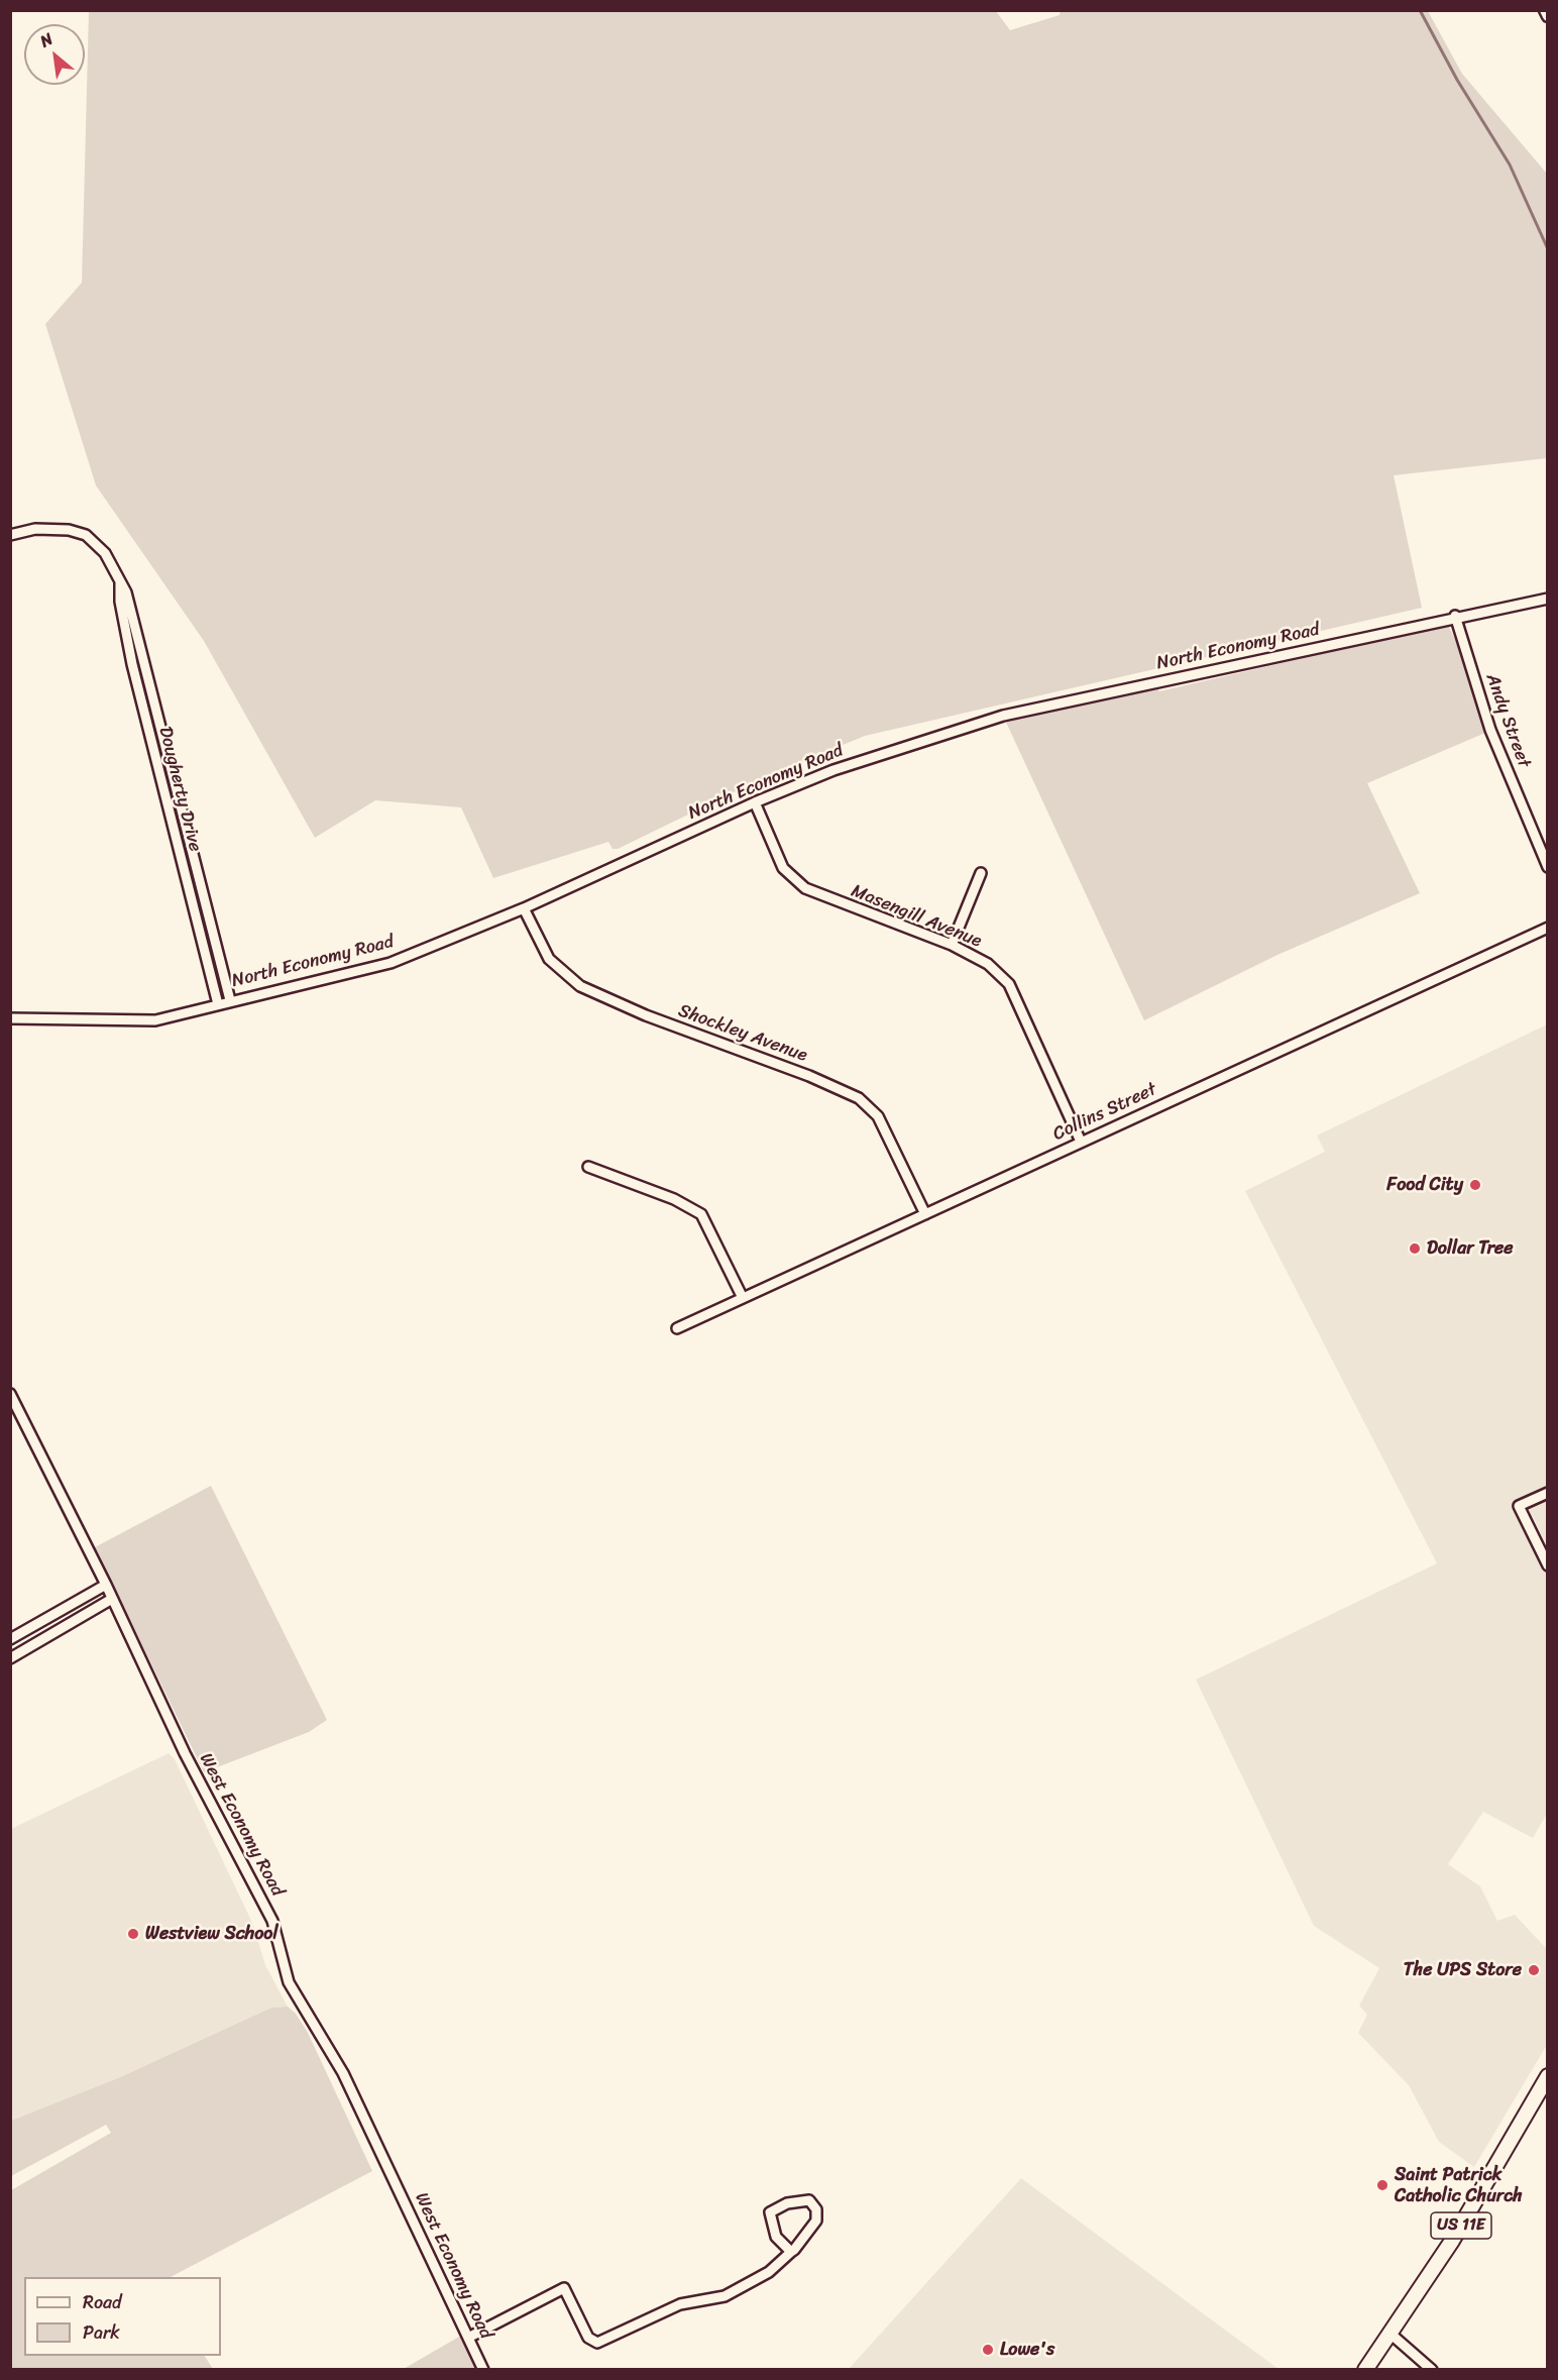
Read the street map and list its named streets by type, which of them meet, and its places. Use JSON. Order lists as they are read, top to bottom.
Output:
{
  "streets": {
    "main road": ["US 11E"],
    "street": [
      "North Economy Road",
      "Andy Street",
      "Dougherty Drive",
      "Masengill Avenue",
      "Shockley Avenue",
      "Collins Street",
      "West Economy Road"
    ]
  },
  "crossings": [
    ["North Economy Road", "Andy Street"],
    ["North Economy Road", "Dougherty Drive"],
    ["North Economy Road", "Masengill Avenue"],
    ["North Economy Road", "Shockley Avenue"],
    ["Masengill Avenue", "Collins Street"],
    ["Shockley Avenue", "Collins Street"]
  ],
  "places": [
    "Food City",
    "Dollar Tree",
    "Westview School",
    "The UPS Store",
    "Saint Patrick Catholic Church",
    "Lowe's"
  ],
  "legend": ["Road", "Park"],
  "north": "top left"
}
